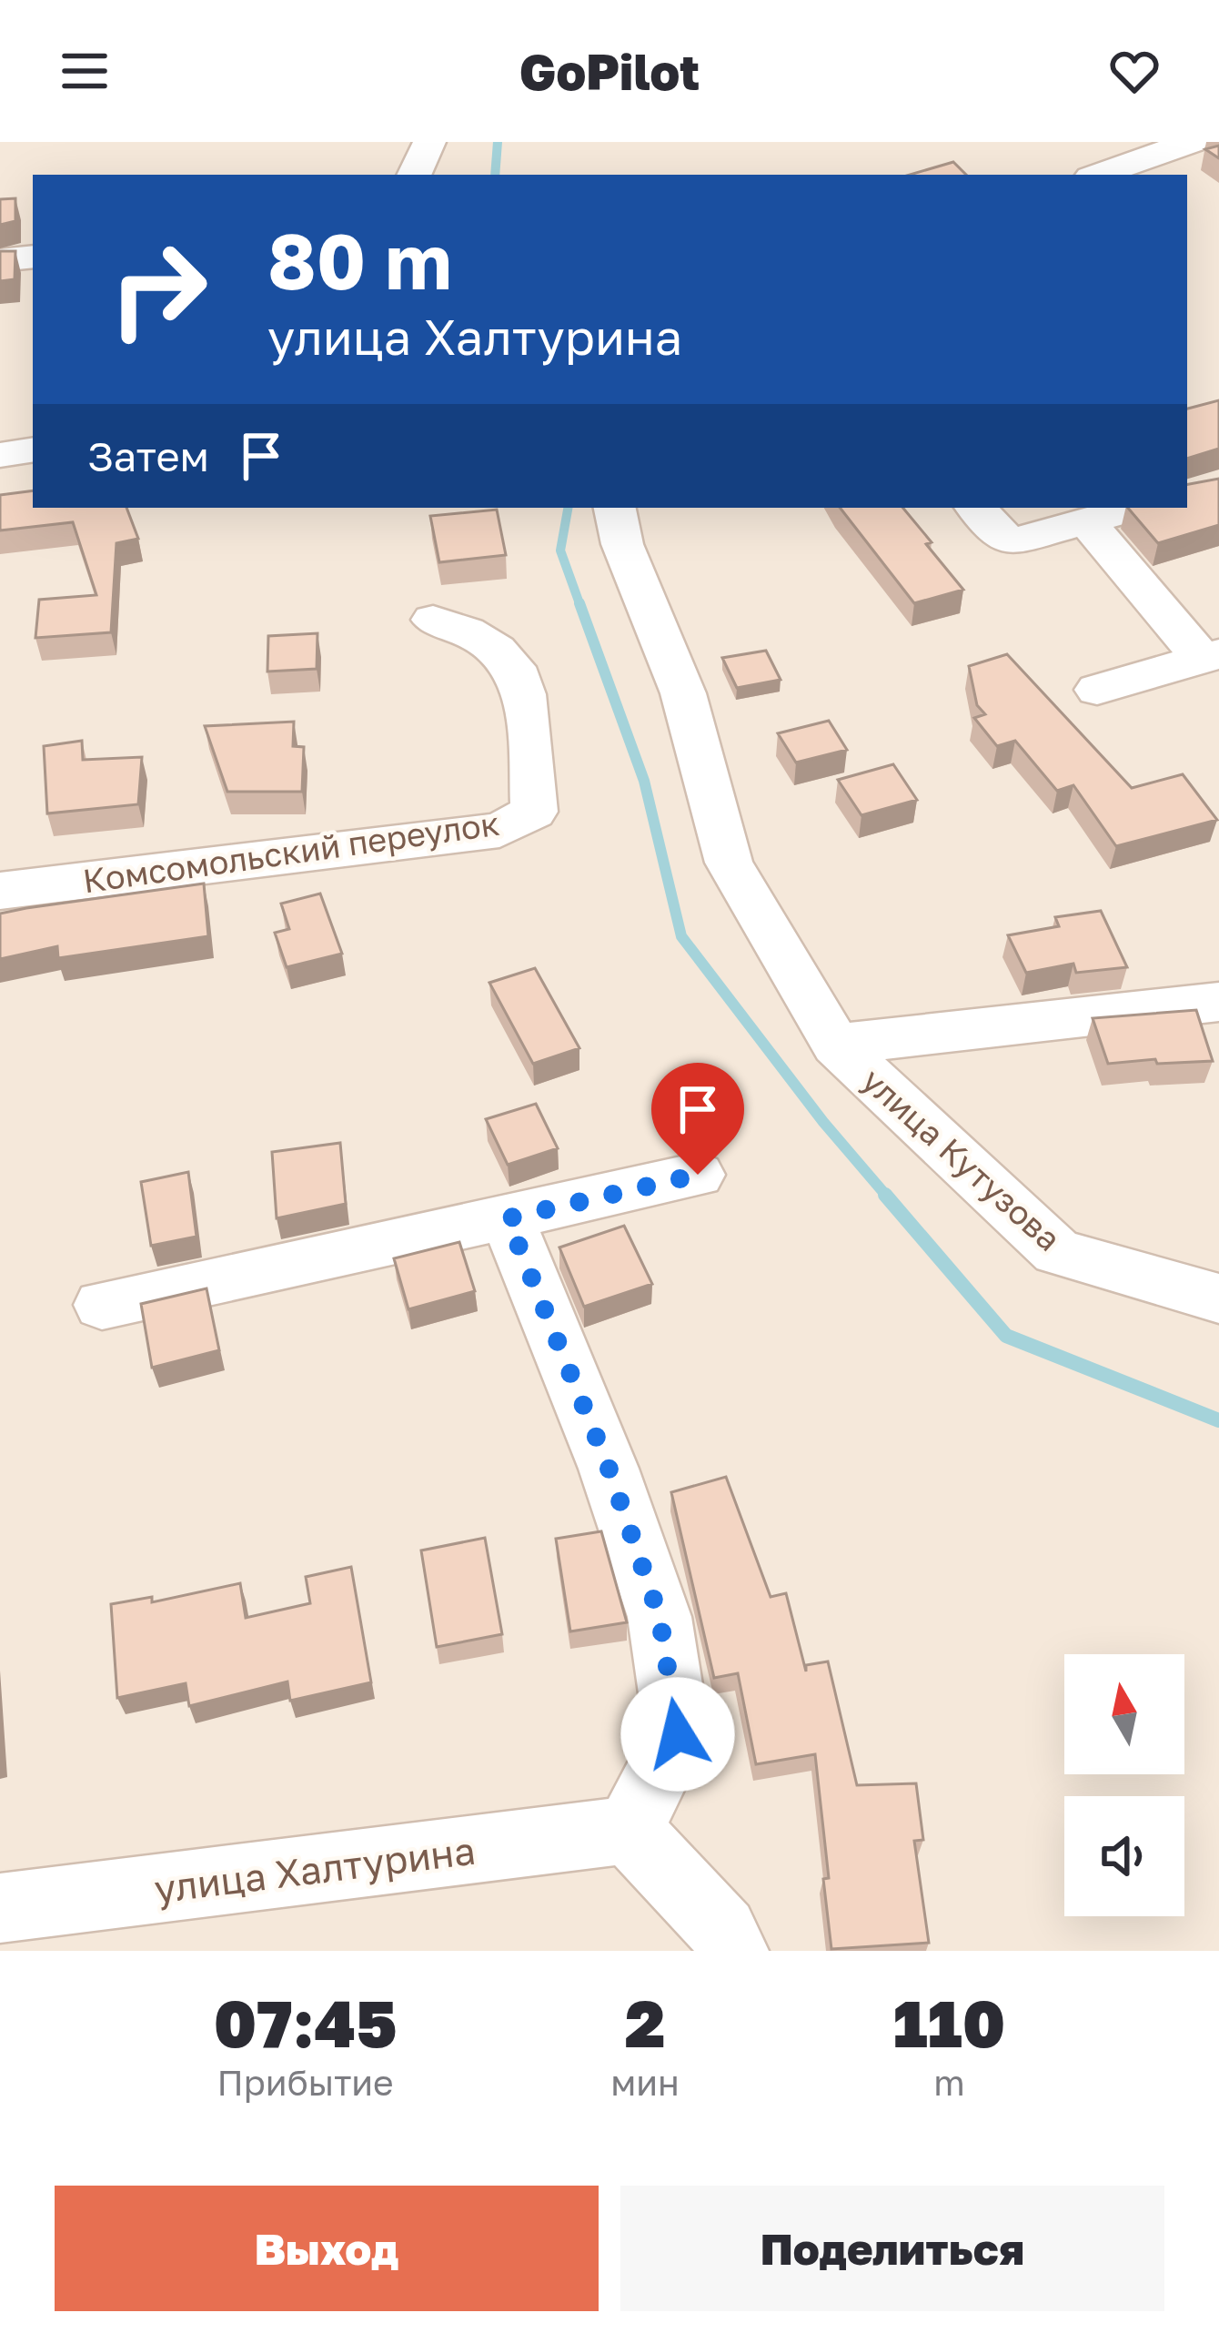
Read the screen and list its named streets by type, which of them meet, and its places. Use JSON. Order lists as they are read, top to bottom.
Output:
{
  "streets": {
    "street": ["Комсомольский переулок", "улица Кутузова", "улица Халтурина"]
  },
  "north": "top",
  "page": {
    "header": "GoPilot",
    "turn": ["80 m", "улица Халтурина"],
    "then": "Затем",
    "eta": [
      "07:45",
      "Прибытие",
      "2",
      "мин",
      "110",
      "m"
    ],
    "buttons": ["Выход", "Поделиться"]
  }
}
